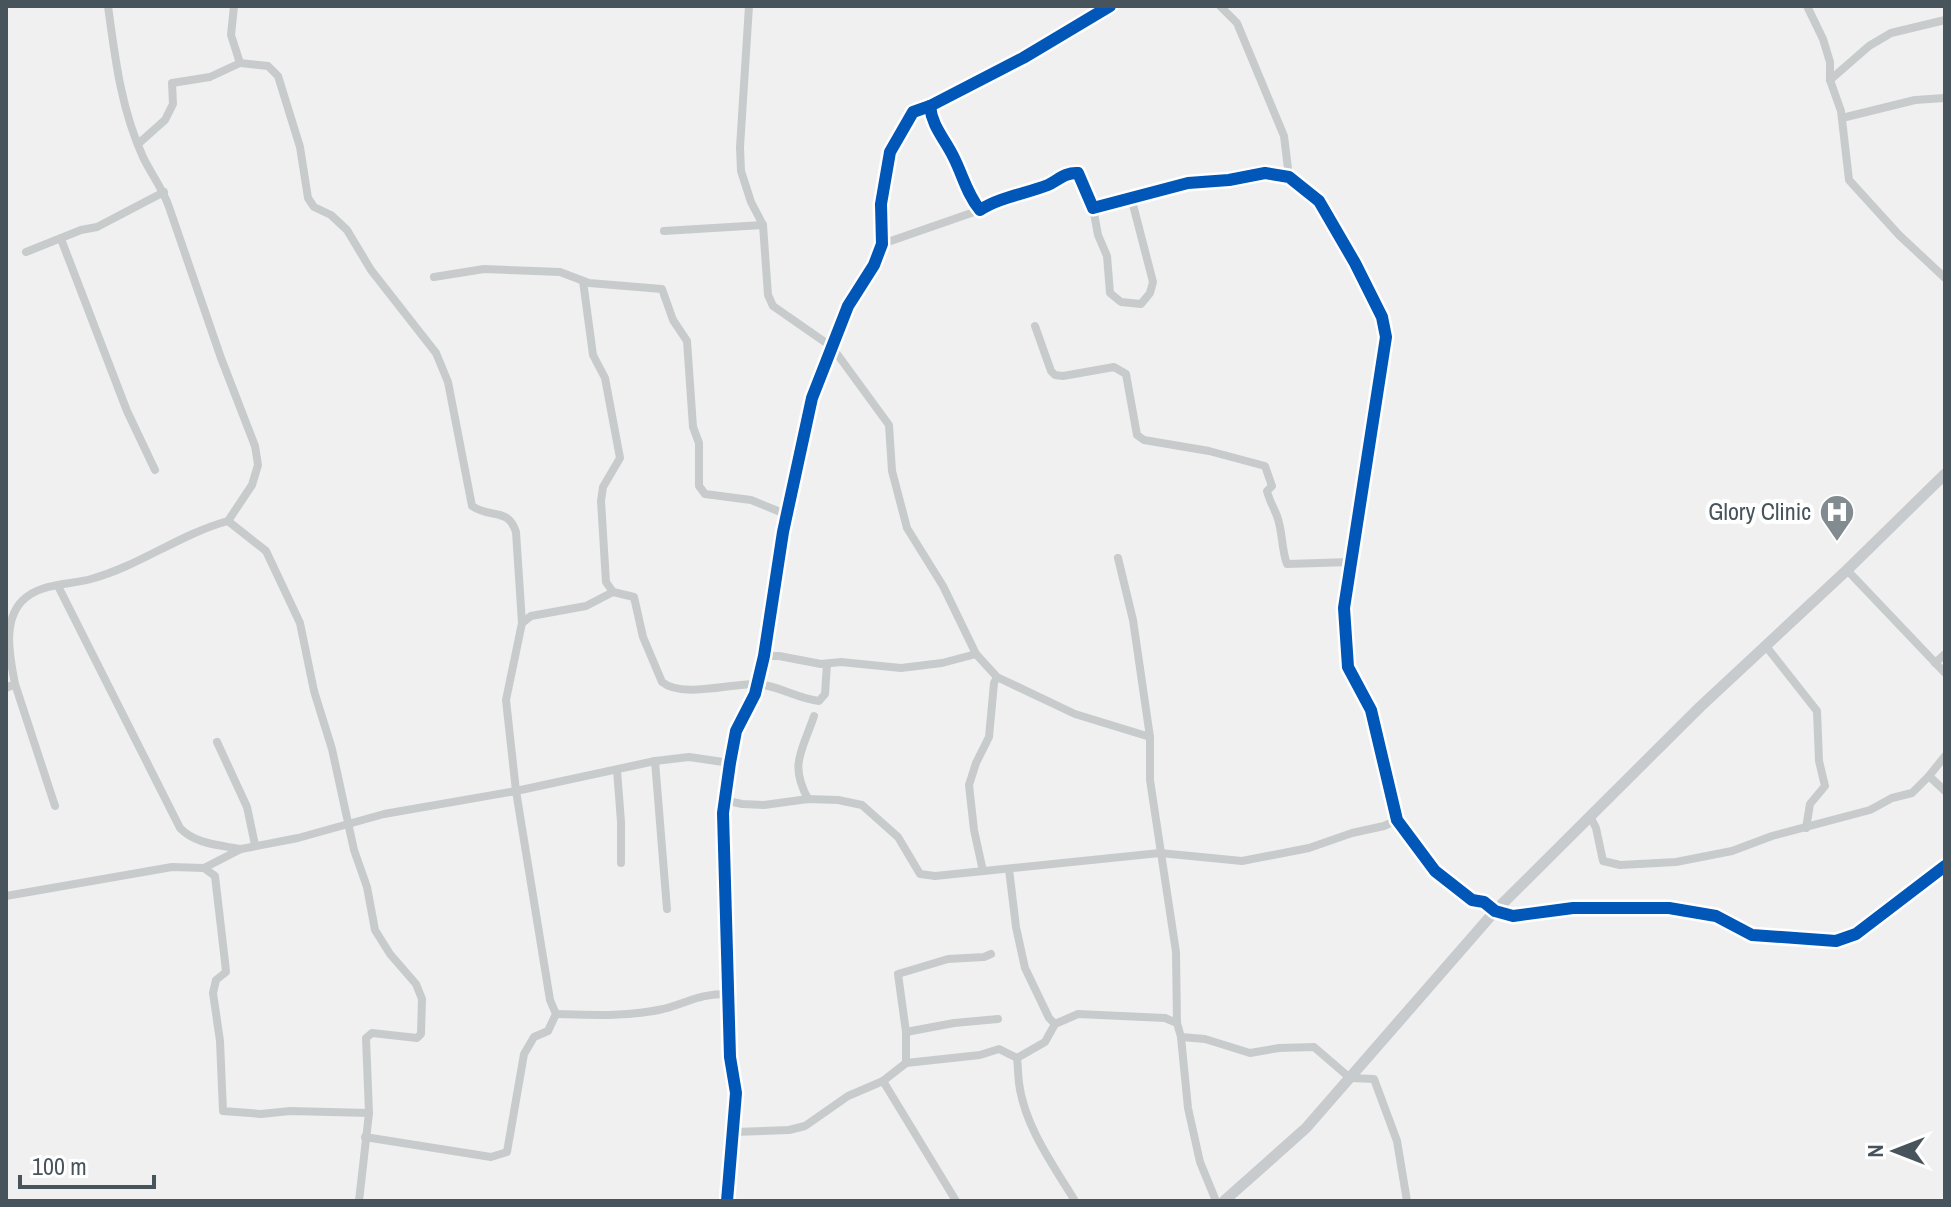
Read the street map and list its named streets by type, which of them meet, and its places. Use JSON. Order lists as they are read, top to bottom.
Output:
{
  "places": {
    "hospital": ["Glory Clinic"]
  },
  "scale_bar": "100 m",
  "north": "left"
}
